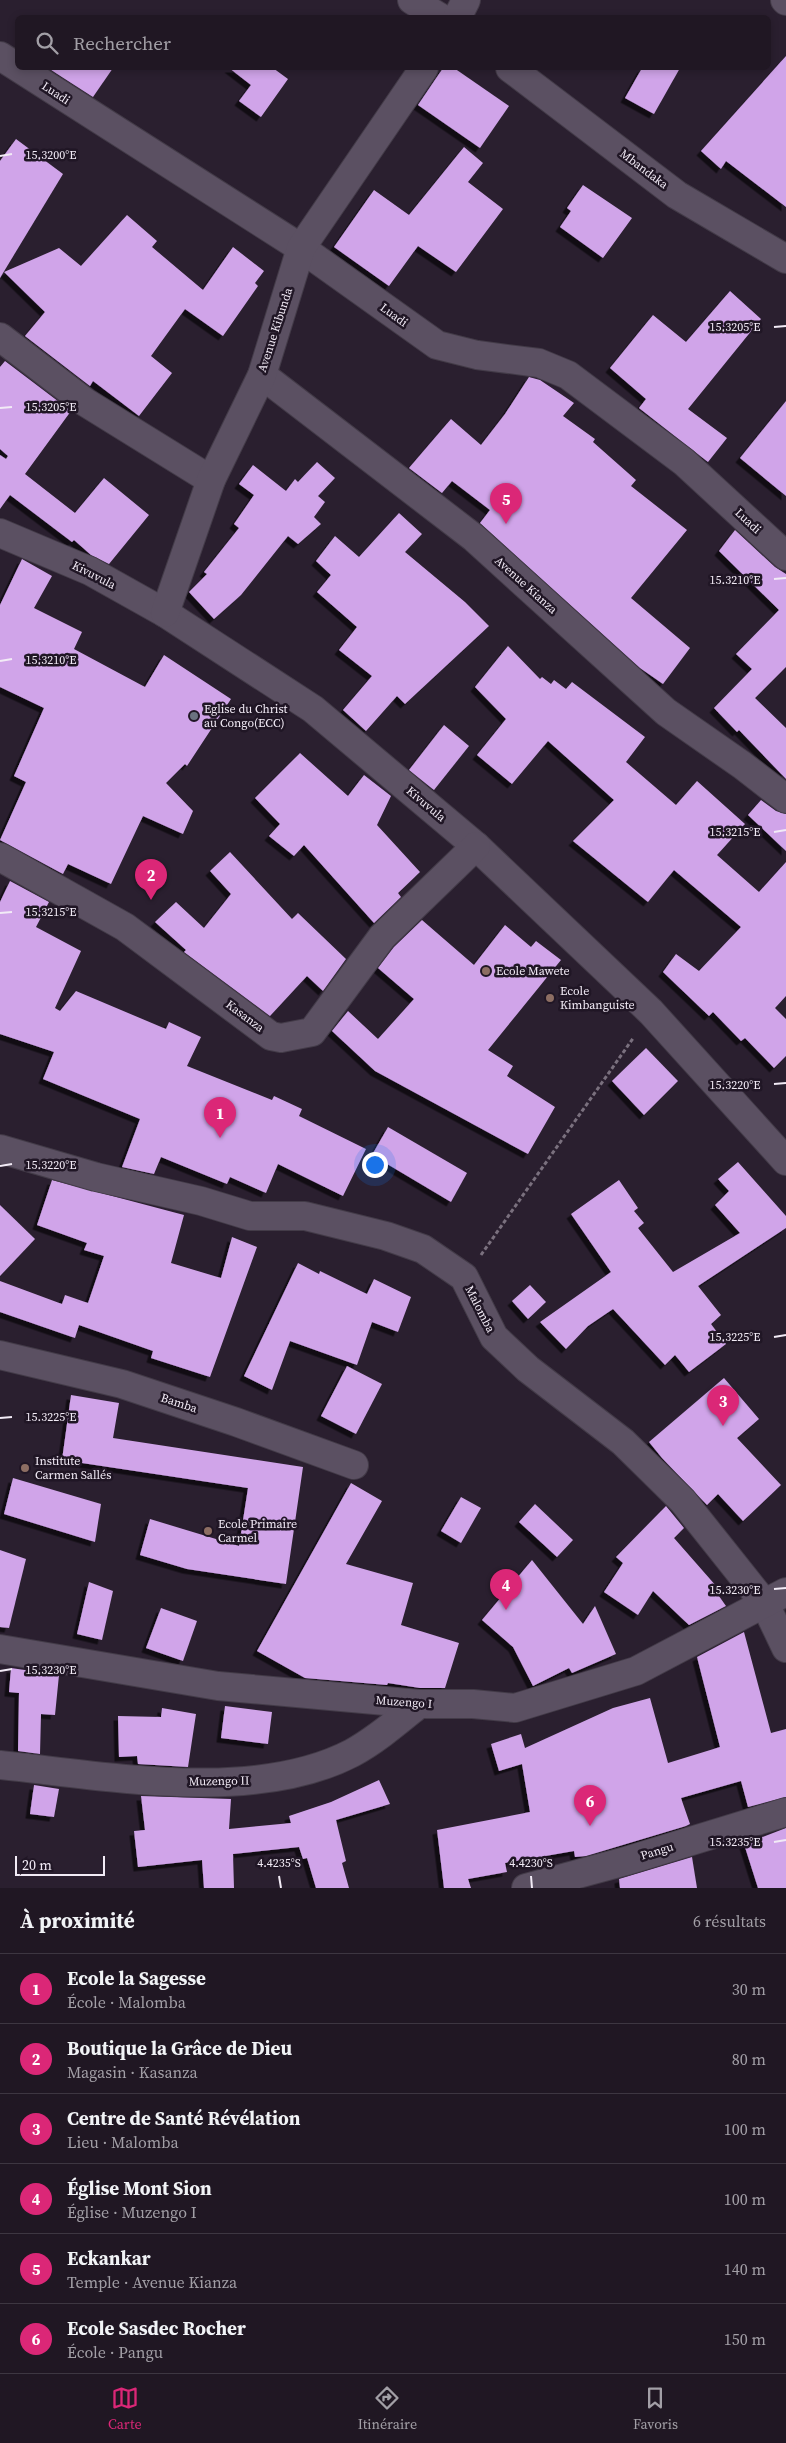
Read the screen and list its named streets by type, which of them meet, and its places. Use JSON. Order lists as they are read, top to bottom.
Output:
{
  "streets": {
    "street": [
      "Luadi",
      "Mbandaka",
      "Avenue Kibunda",
      "Kivuvula",
      "Avenue Kianza",
      "Kasanza",
      "Malomba",
      "Bamba",
      "Muzengo I",
      "Muzengo II",
      "Pangu"
    ]
  },
  "crossings": [
    ["Luadi", "Avenue Kibunda"],
    ["Avenue Kibunda", "Kivuvula"],
    ["Avenue Kibunda", "Avenue Kianza"],
    ["Kivuvula", "Kasanza"],
    ["Malomba", "Muzengo I"],
    ["Muzengo I", "Muzengo II"]
  ],
  "places": [
    "Eglise du Christ au Congo(ECC)",
    "Ecole Mawete",
    "Ecole Kimbanguiste",
    "Institute Carmen Sallés",
    "Ecole Primaire Carmel"
  ],
  "scale_bar": "20 m",
  "page": {
    "search": "Rechercher",
    "pins": [
      "5",
      "2",
      "1",
      "3",
      "4",
      "6"
    ],
    "scale": "20 m",
    "heading": ["À proximité", "6 résultats"],
    "list": [
      {
        "mark": "1",
        "name": "Ecole la Sagesse",
        "note": "École · Malomba",
        "value": "30 m"
      },
      {
        "mark": "2",
        "name": "Boutique la Grâce de Dieu",
        "note": "Magasin · Kasanza",
        "value": "80 m"
      },
      {
        "mark": "3",
        "name": "Centre de Santé Révélation",
        "note": "Lieu · Malomba",
        "value": "100 m"
      },
      {
        "mark": "4",
        "name": "Église Mont Sion",
        "note": "Église · Muzengo I",
        "value": "100 m"
      },
      {
        "mark": "5",
        "name": "Eckankar",
        "note": "Temple · Avenue Kianza",
        "value": "140 m"
      },
      {
        "mark": "6",
        "name": "Ecole Sasdec Rocher",
        "note": "École · Pangu",
        "value": "150 m"
      }
    ],
    "nav": ["Carte", "Itinéraire", "Favoris"]
  },
  "coordinates": [
    "15.3200°E",
    "15.3205°E",
    "15.3210°E",
    "15.3215°E",
    "15.3220°E",
    "15.3225°E",
    "15.3230°E",
    "15.3235°E",
    "4.4235°S",
    "4.4230°S"
  ]
}
